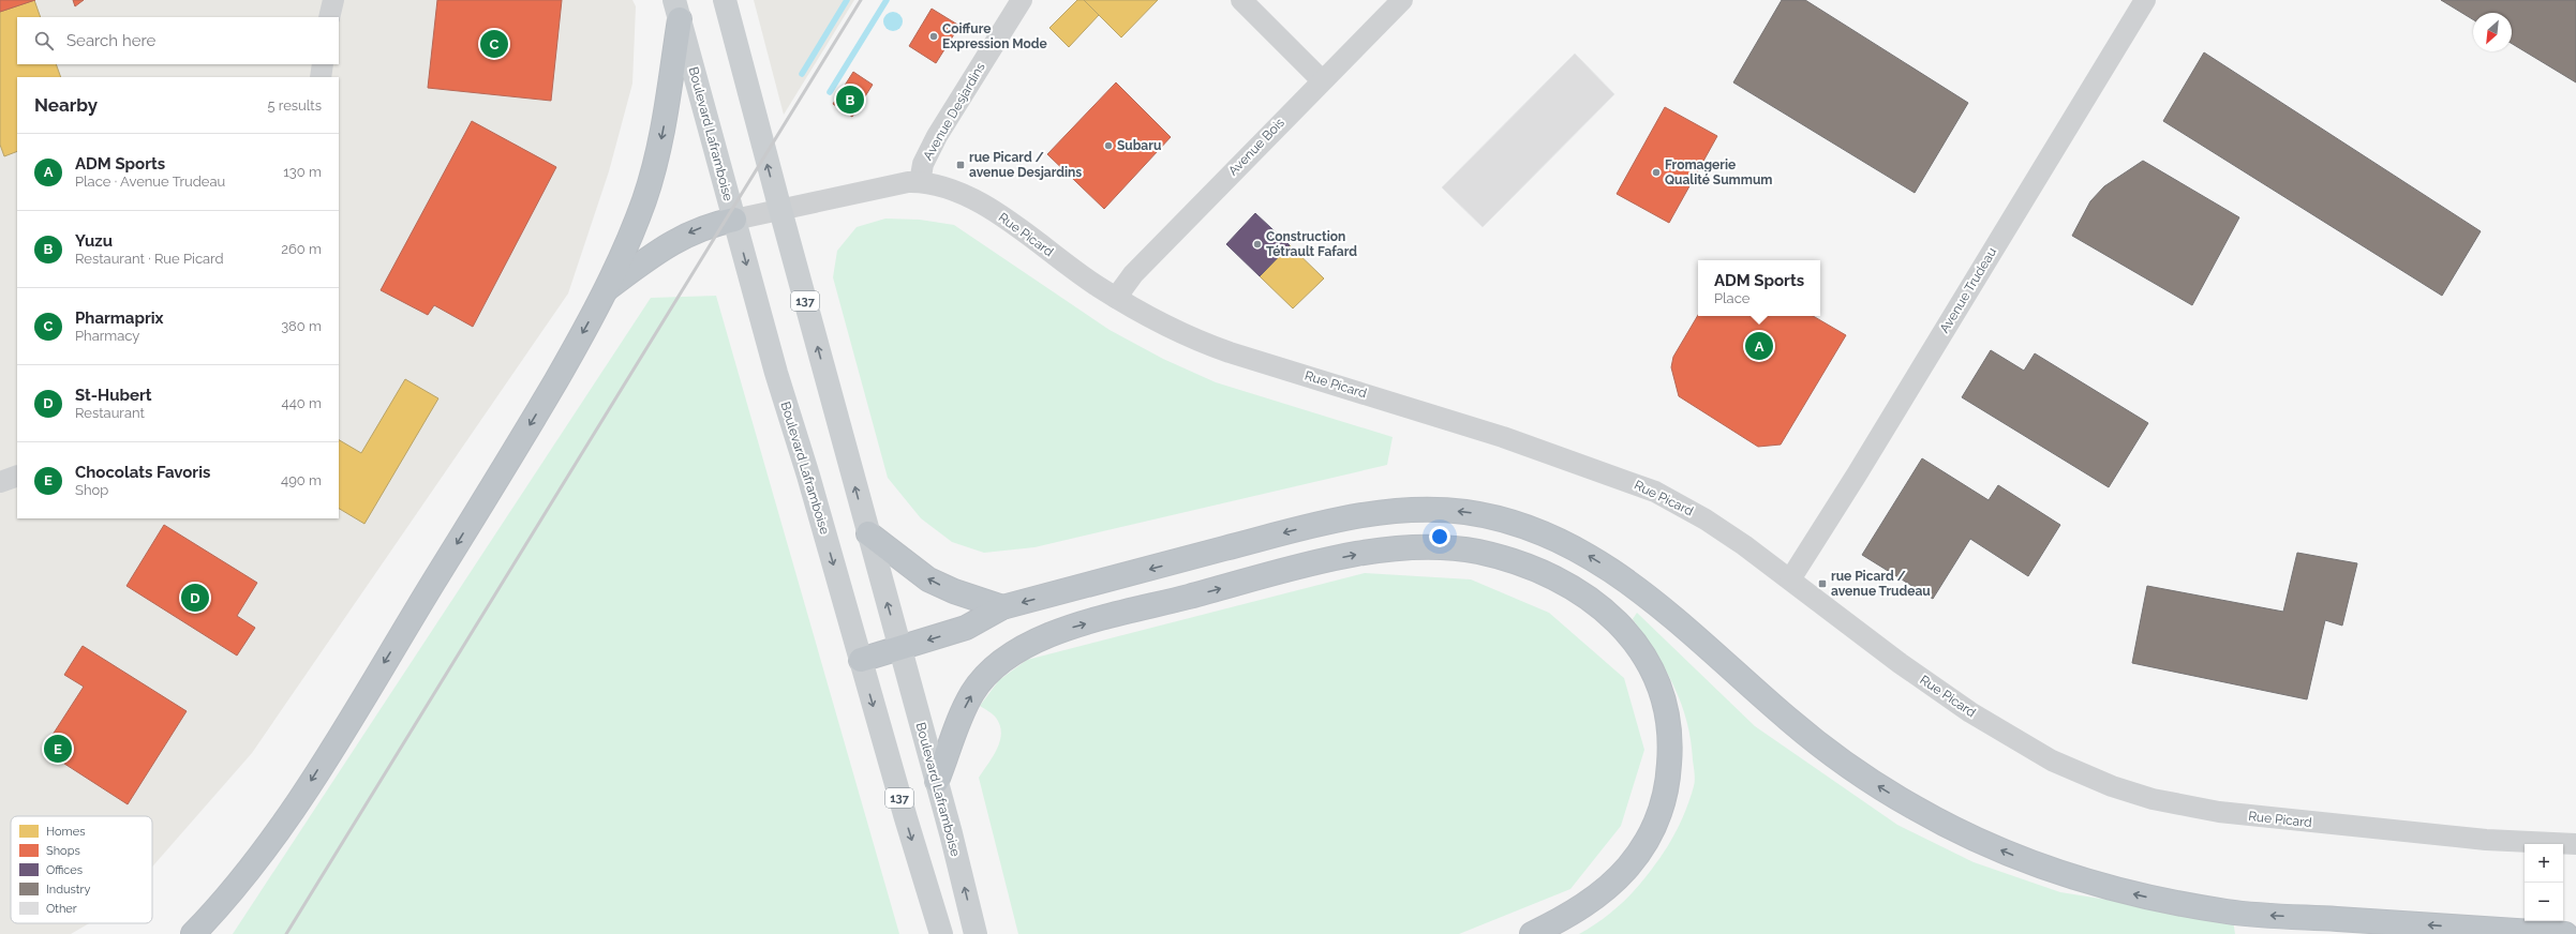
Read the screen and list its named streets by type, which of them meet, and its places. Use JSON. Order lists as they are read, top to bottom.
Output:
{
  "streets": {
    "main road": ["Boulevard Laframboise", "137"],
    "street": [
      "Avenue Desjardins",
      "Avenue Bois",
      "Rue Picard",
      "Avenue Trudeau"
    ]
  },
  "crossings": [
    ["Avenue Desjardins", "Rue Picard"],
    ["Boulevard Laframboise", "Rue Picard"],
    ["Avenue Bois", "Rue Picard"],
    ["Rue Picard", "Avenue Trudeau"]
  ],
  "places": {
    "other": [
      "Coiffure Expression Mode",
      "Subaru",
      "Fromagerie Qualité Summum",
      "Construction Tétrault Fafard"
    ],
    "transit": ["rue Picard / avenue Desjardins", "rue Picard / avenue Trudeau"]
  },
  "legend": [
    "Homes",
    "Shops",
    "Offices",
    "Industry",
    "Other"
  ],
  "north": "bottom left",
  "page": {
    "search": "Search here",
    "pins": [
      "C",
      "B",
      "A",
      "D",
      "E"
    ],
    "heading": ["Nearby", "5 results"],
    "list": [
      {
        "mark": "A",
        "name": "ADM Sports",
        "note": "Place · Avenue Trudeau",
        "value": "130 m"
      },
      {
        "mark": "B",
        "name": "Yuzu",
        "note": "Restaurant · Rue Picard",
        "value": "260 m"
      },
      {
        "mark": "C",
        "name": "Pharmaprix",
        "note": "Pharmacy",
        "value": "380 m"
      },
      {
        "mark": "D",
        "name": "St-Hubert",
        "note": "Restaurant",
        "value": "440 m"
      },
      {
        "mark": "E",
        "name": "Chocolats Favoris",
        "note": "Shop",
        "value": "490 m"
      }
    ],
    "popup": ["ADM Sports", "Place"],
    "map_buttons": ["+", "−"]
  }
}
